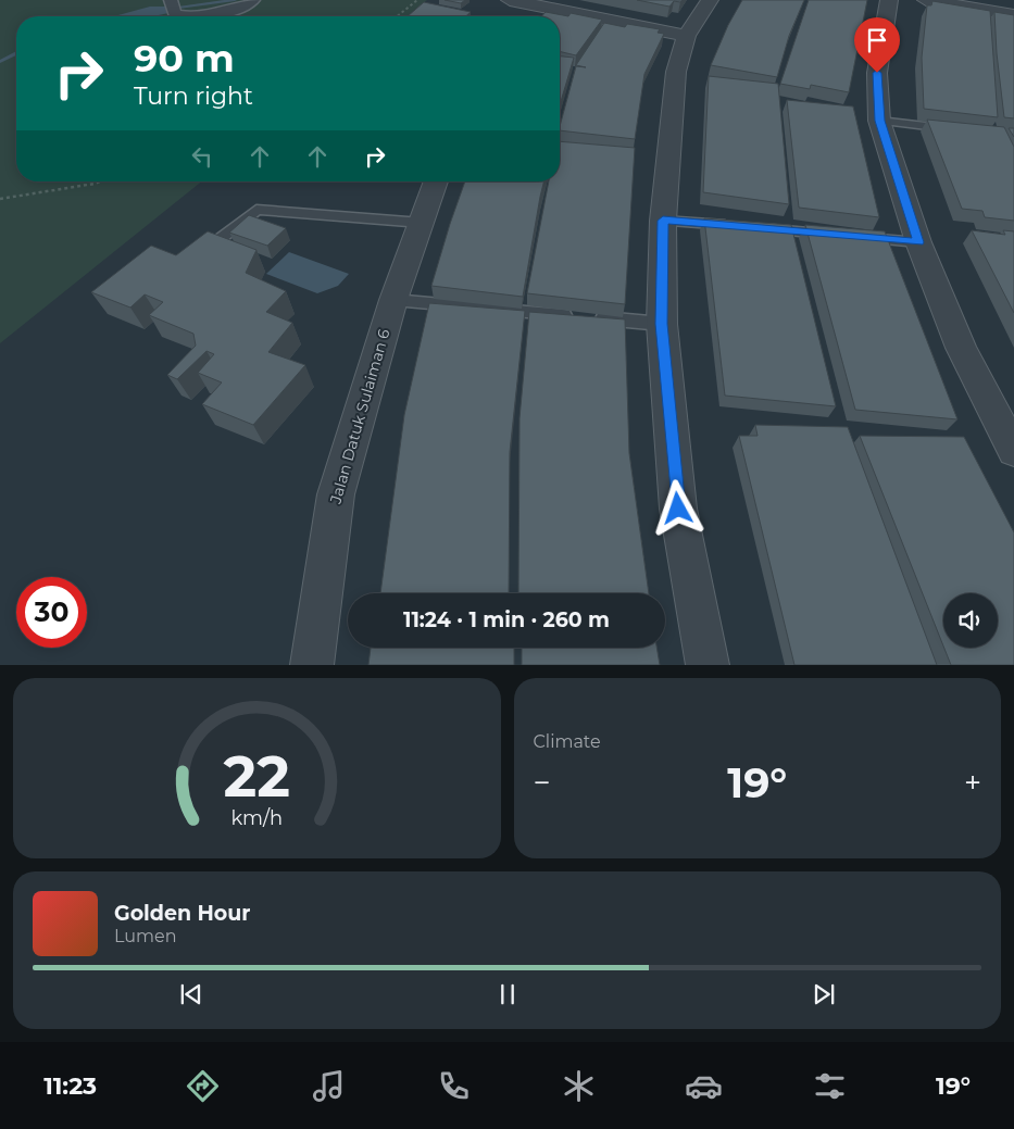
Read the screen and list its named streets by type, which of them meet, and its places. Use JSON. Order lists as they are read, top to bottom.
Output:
{
  "streets": {
    "street": ["Jalan Datuk Sulaiman 6"]
  },
  "page": {
    "turn": ["90 m", "Turn right"],
    "limit": "30",
    "trip": "11:24 · 1 min · 260 m",
    "tile": "Climate",
    "heat": ["−", "19°", "+"],
    "song": ["Golden Hour", "Lumen"],
    "tabs": ["11:23", "19°"],
    "gauge": ["22", "km/h"]
  }
}
